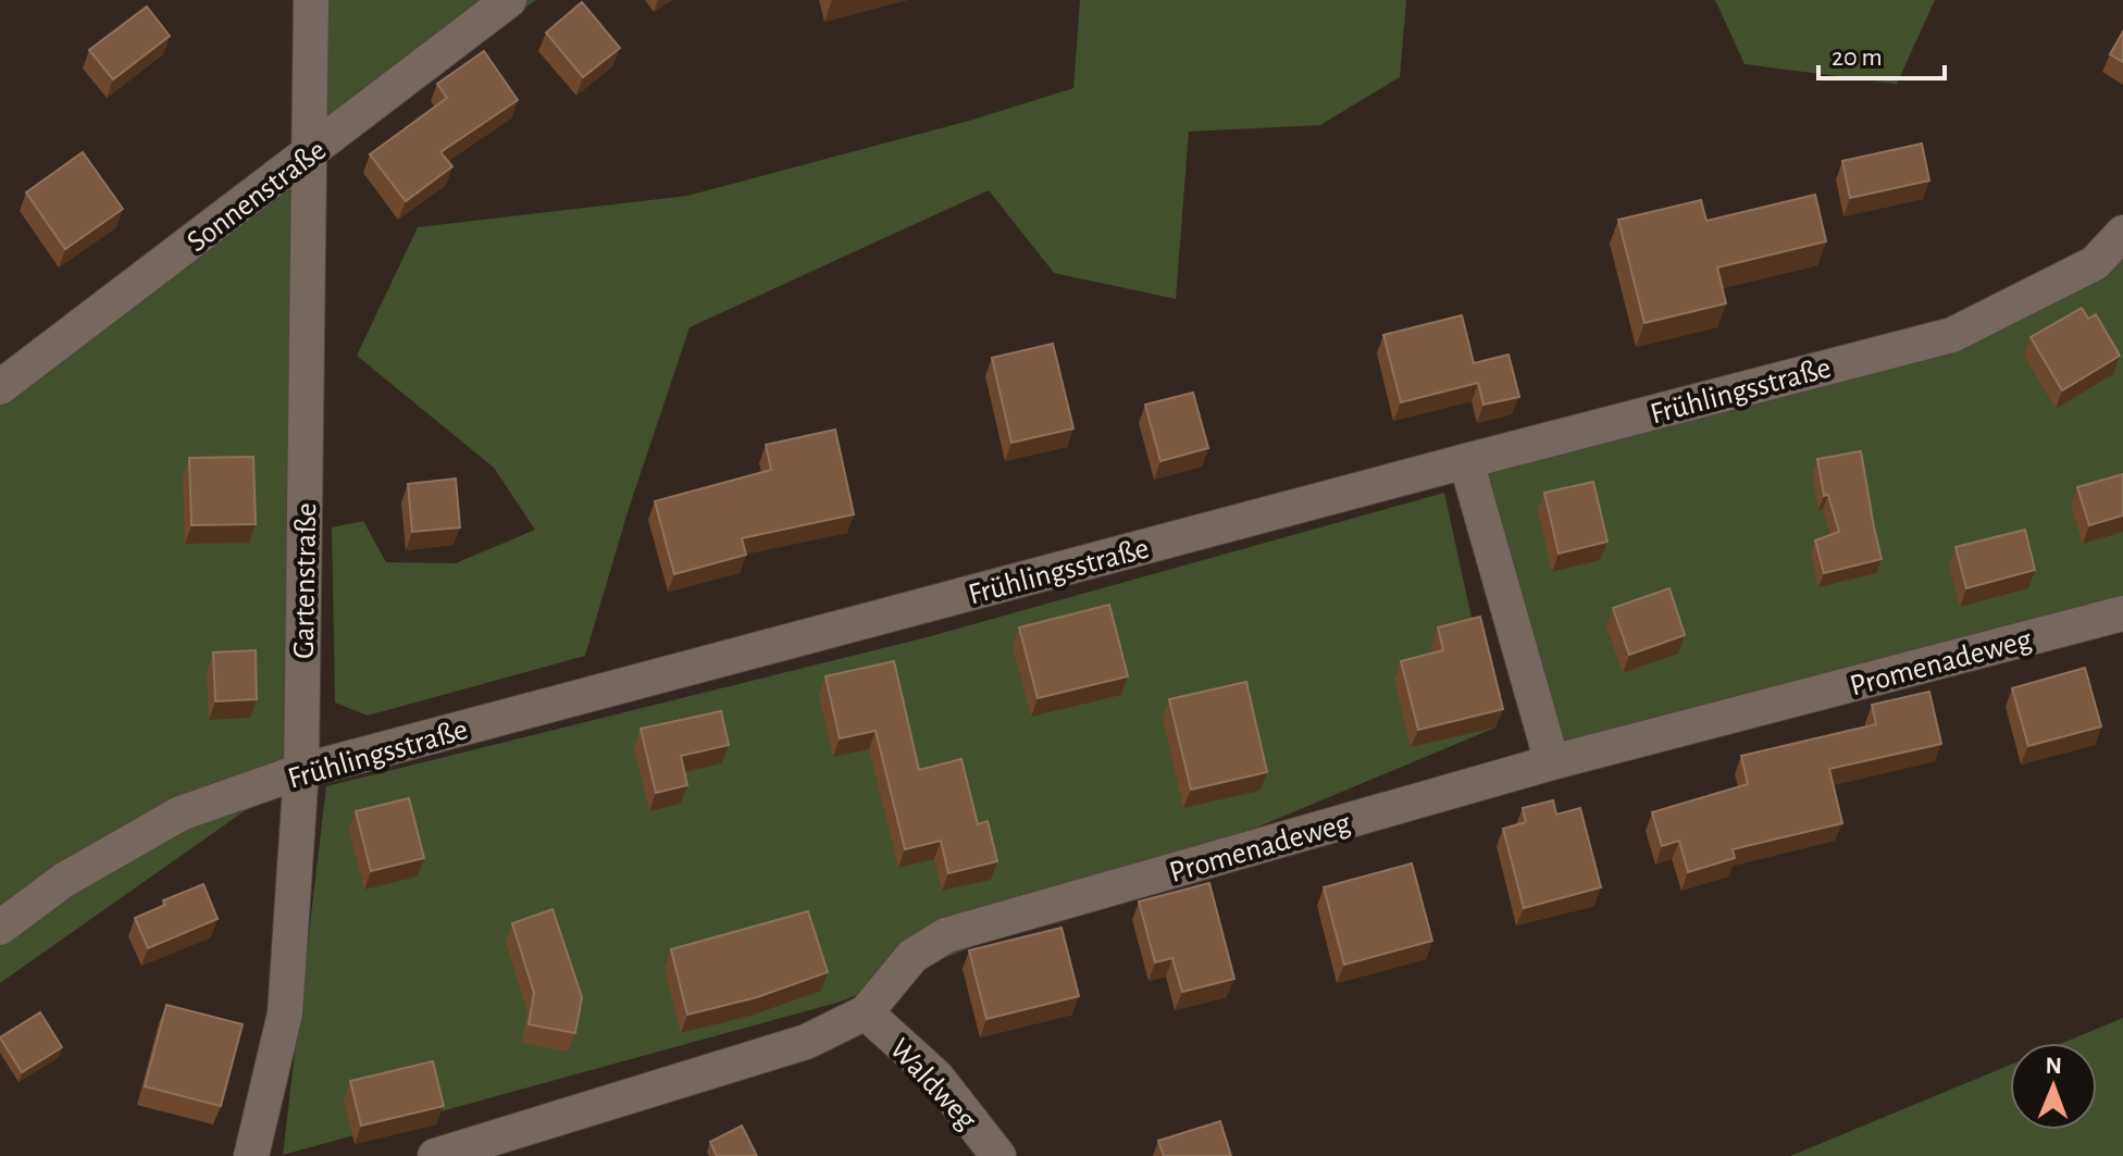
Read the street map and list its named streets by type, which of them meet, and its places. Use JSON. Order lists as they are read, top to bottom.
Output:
{
  "streets": {
    "street": [
      "Sonnenstraße",
      "Frühlingsstraße",
      "Gartenstraße",
      "Promenadeweg",
      "Waldweg"
    ]
  },
  "crossings": [
    ["Sonnenstraße", "Gartenstraße"],
    ["Frühlingsstraße", "Gartenstraße"],
    ["Promenadeweg", "Waldweg"]
  ],
  "scale_bar": "20 m",
  "north": "top"
}
